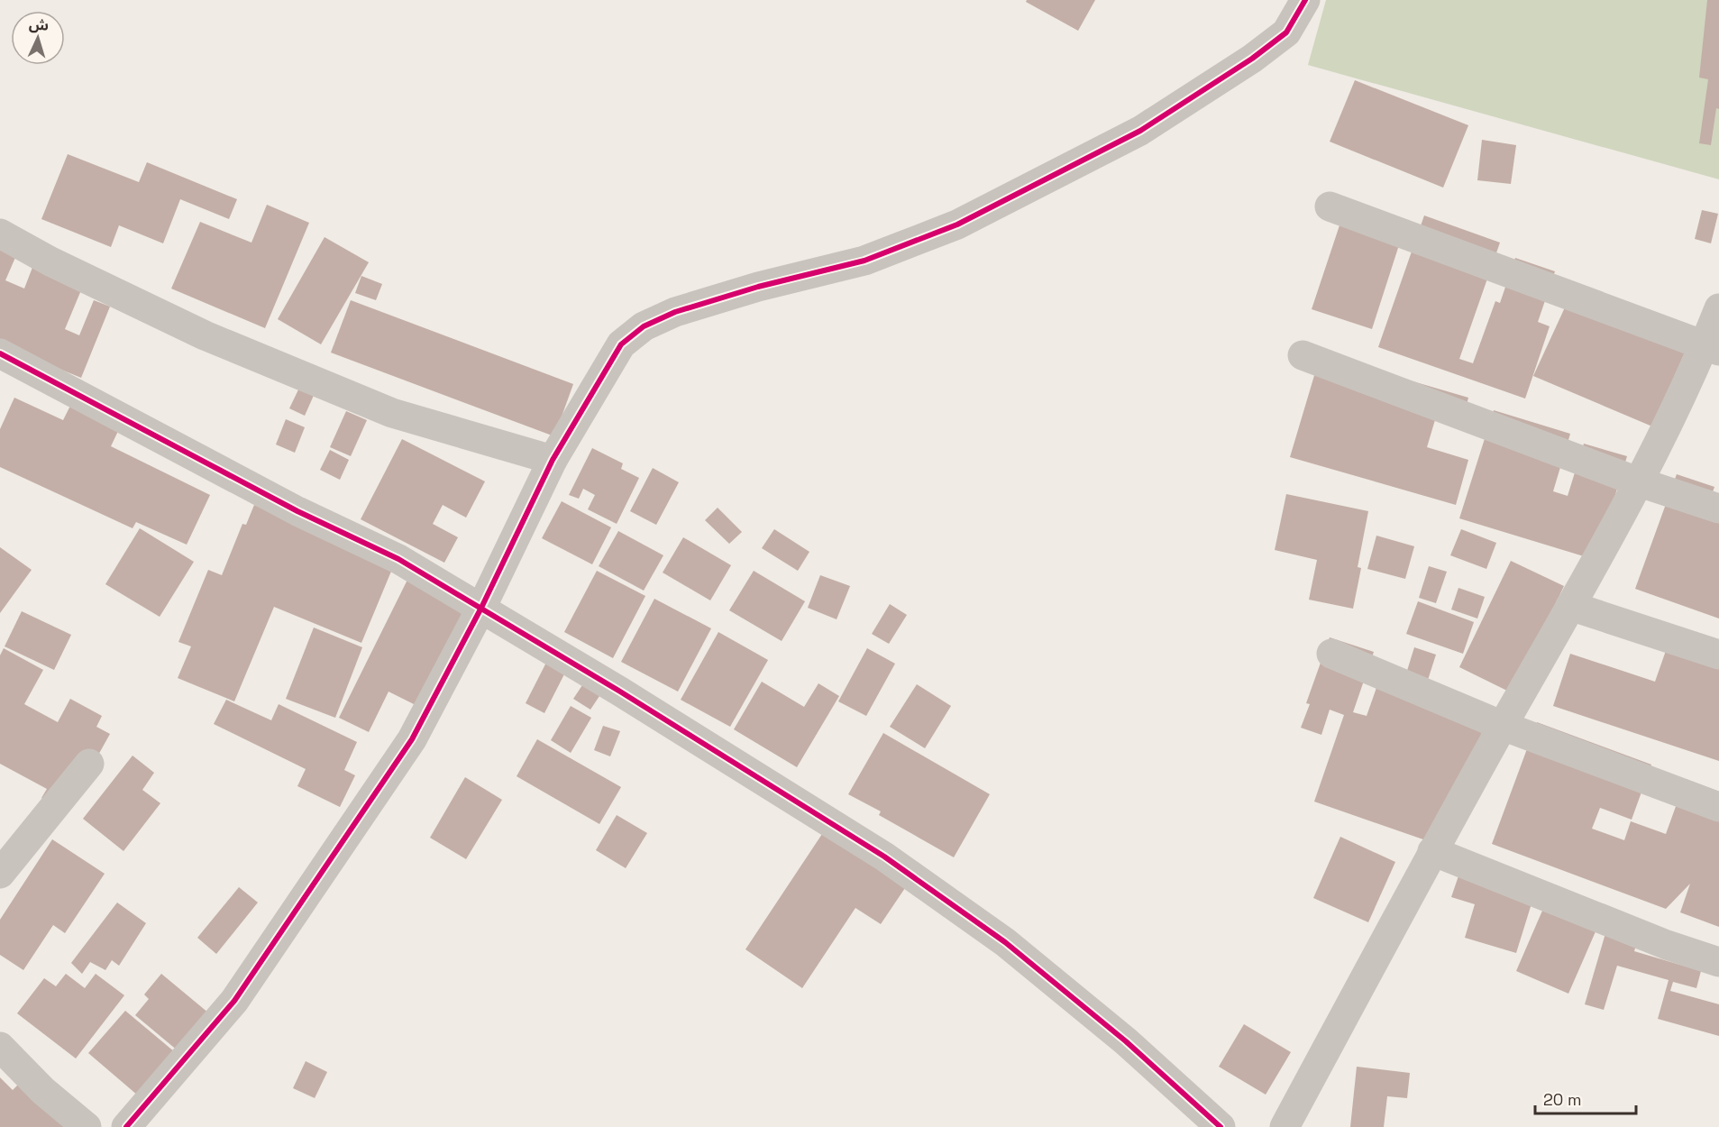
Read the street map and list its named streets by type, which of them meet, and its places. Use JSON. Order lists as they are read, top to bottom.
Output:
{
  "scale_bar": "20 m",
  "north": "top"
}
